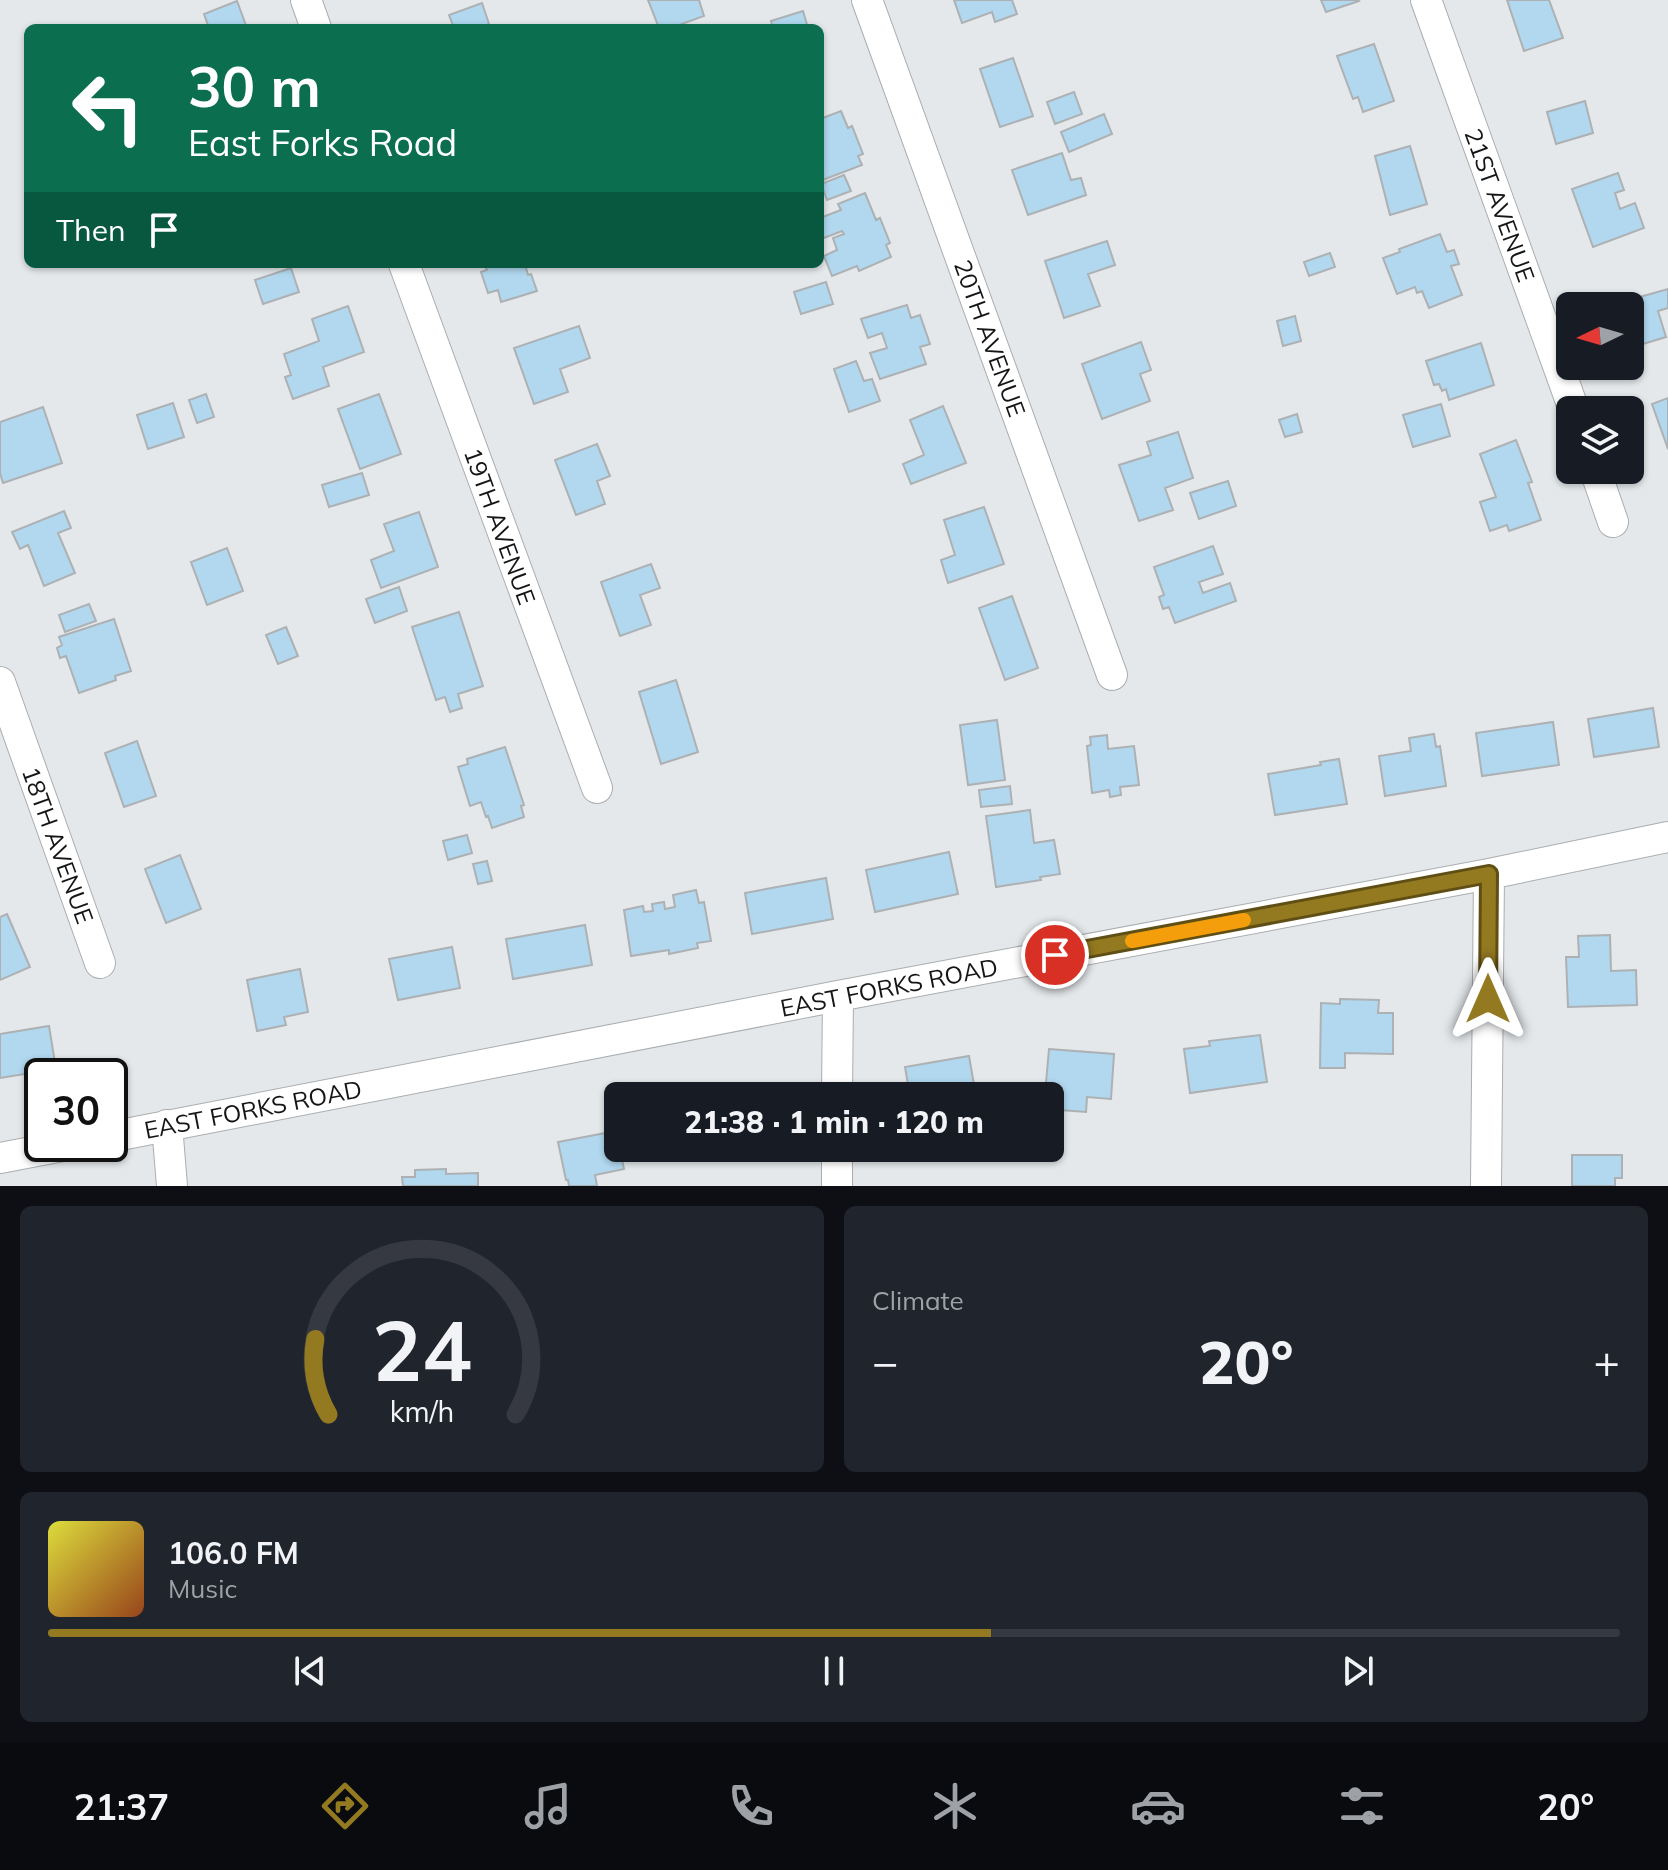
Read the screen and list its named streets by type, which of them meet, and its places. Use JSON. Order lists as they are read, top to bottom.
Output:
{
  "streets": {
    "street": [
      "21ST AVENUE",
      "20TH AVENUE",
      "19TH AVENUE",
      "18TH AVENUE",
      "EAST FORKS ROAD"
    ]
  },
  "north": "left",
  "page": {
    "turn": ["30 m", "East Forks Road"],
    "then": "Then",
    "limit": "30",
    "trip": "21:38 · 1 min · 120 m",
    "tile": "Climate",
    "heat": ["−", "20°", "+"],
    "song": ["106.0 FM", "Music"],
    "tabs": ["21:37", "20°"],
    "gauge": ["24", "km/h"]
  }
}
